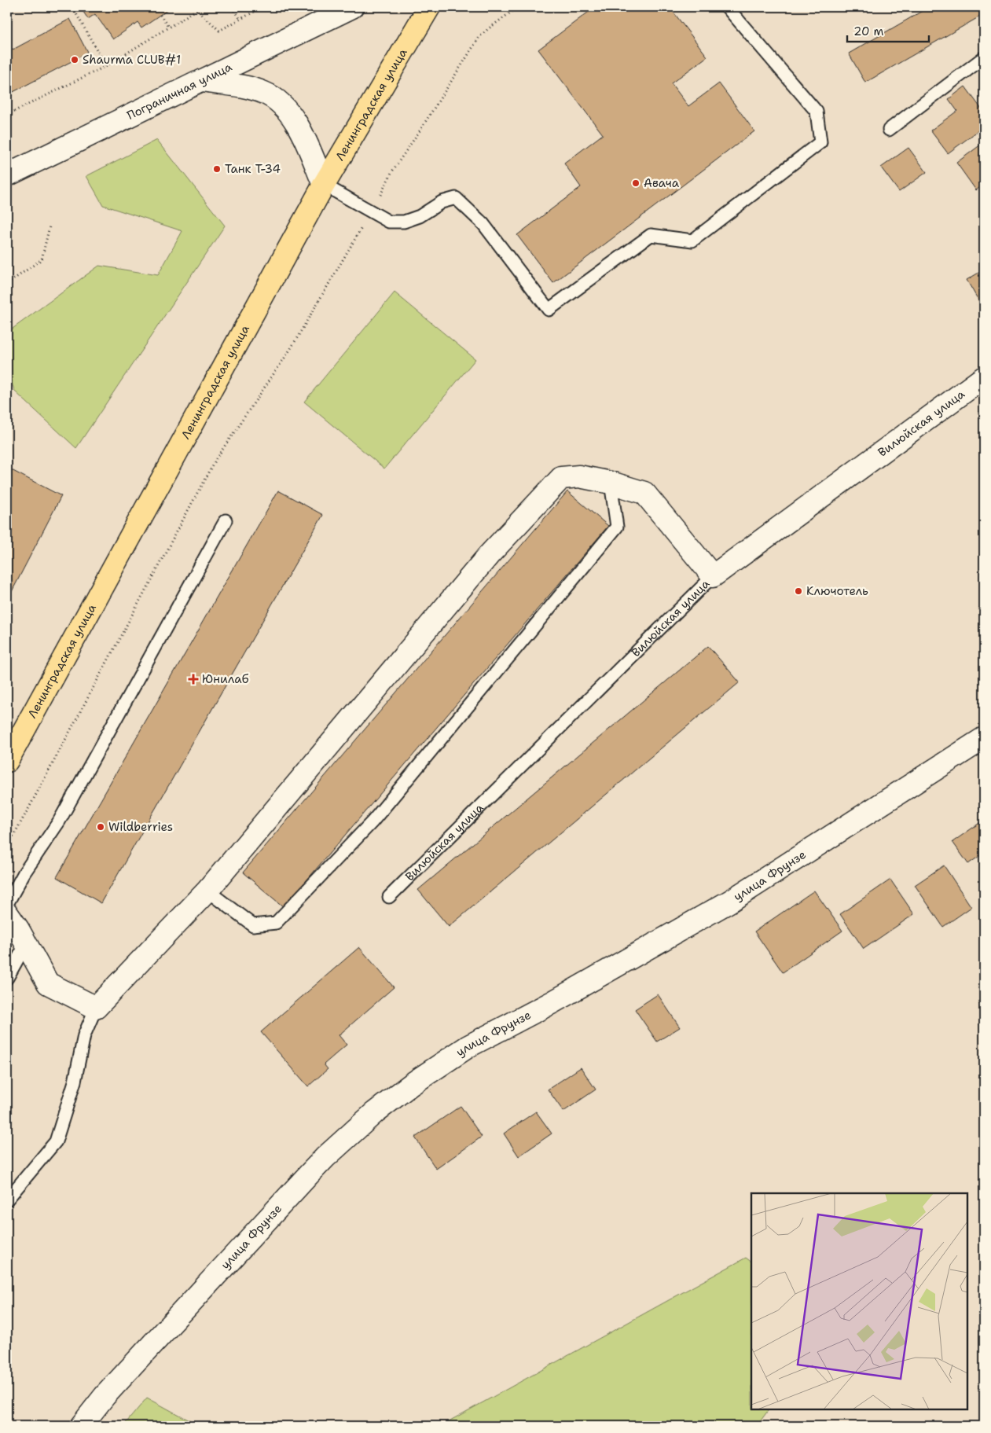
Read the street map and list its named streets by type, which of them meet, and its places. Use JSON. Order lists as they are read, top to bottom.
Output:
{
  "streets": {
    "main road": ["Ленинградская улица"],
    "street": ["Пограничная улица", "Вилюйская улица", "улица Фрунзе"]
  },
  "places": {
    "other": [
      "Shaurma CLUB#1",
      "Танк Т-34",
      "Авача",
      "Ключотель",
      "Wildberries"
    ],
    "health": ["Юнилаб"]
  },
  "scale_bar": "20 m"
}
